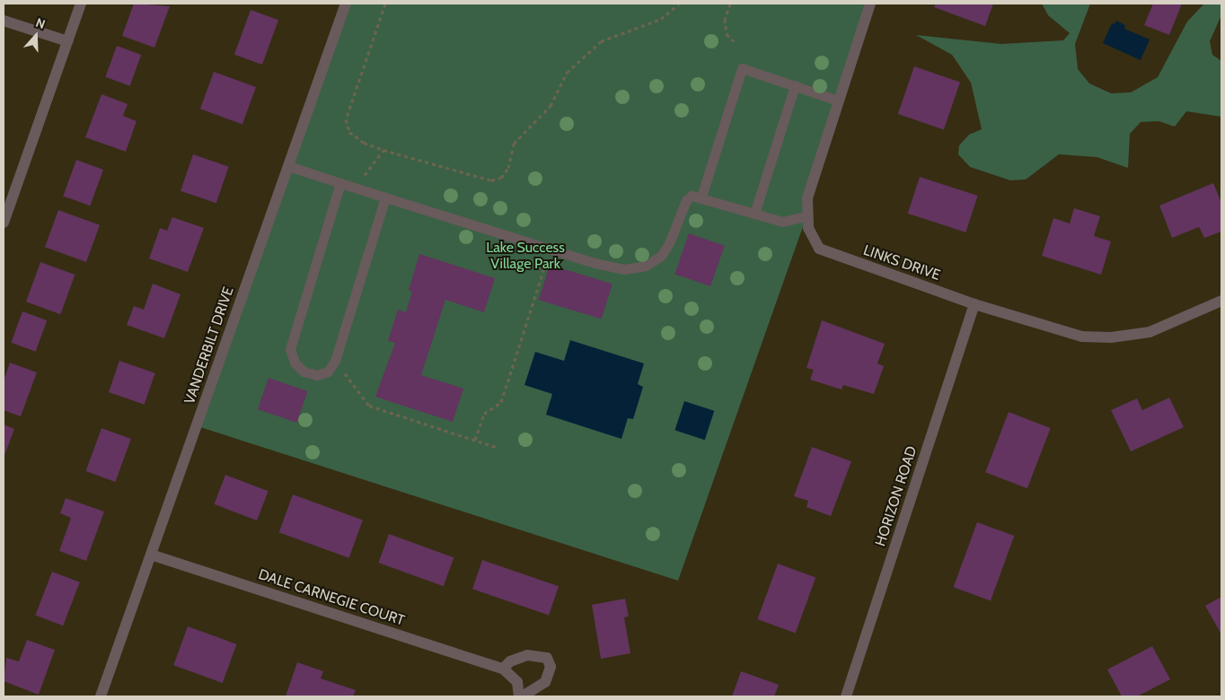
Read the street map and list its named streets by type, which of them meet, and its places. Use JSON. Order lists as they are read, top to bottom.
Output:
{
  "streets": {
    "street": [
      "LINKS DRIVE",
      "VANDERBILT DRIVE",
      "HORIZON ROAD",
      "DALE CARNEGIE COURT"
    ]
  },
  "crossings": [
    ["LINKS DRIVE", "HORIZON ROAD"],
    ["VANDERBILT DRIVE", "DALE CARNEGIE COURT"]
  ],
  "parks": ["Lake Success Village Park"],
  "north": "top"
}
